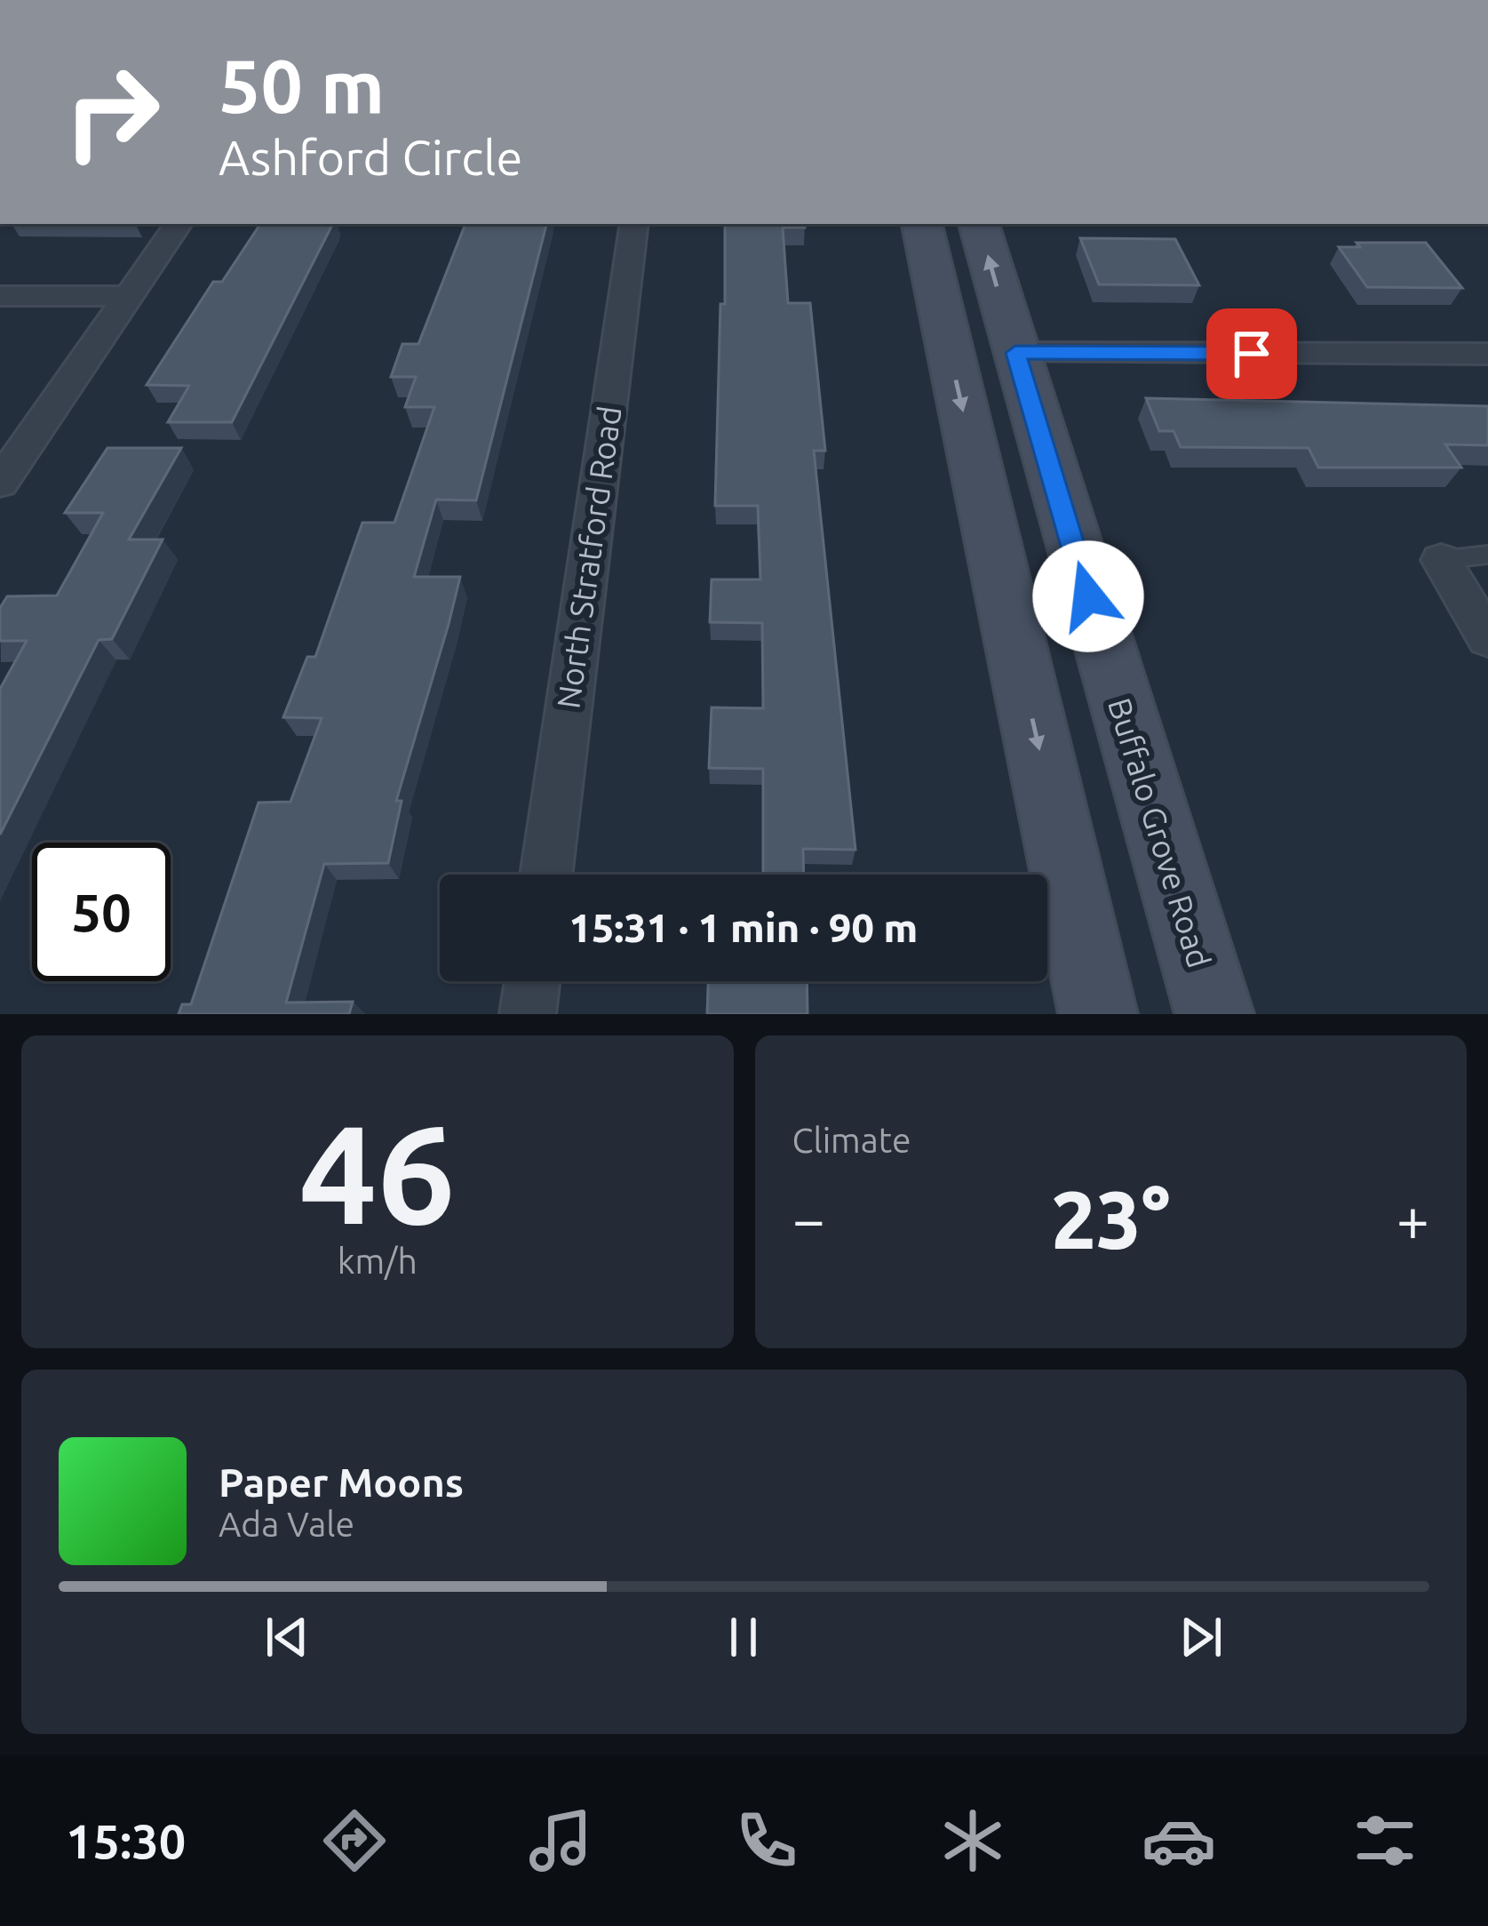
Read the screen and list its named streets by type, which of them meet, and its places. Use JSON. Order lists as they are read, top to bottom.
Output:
{
  "streets": {
    "main road": ["Buffalo Grove Road"],
    "street": ["North Stratford Road"]
  },
  "page": {
    "turn": ["50 m", "Ashford Circle"],
    "limit": "50",
    "trip": "15:31 · 1 min · 90 m",
    "tile": [
      ["46", "km/h"],
      "Climate"
    ],
    "heat": ["−", "23°", "+"],
    "song": ["Paper Moons", "Ada Vale"],
    "tabs": "15:30"
  }
}
